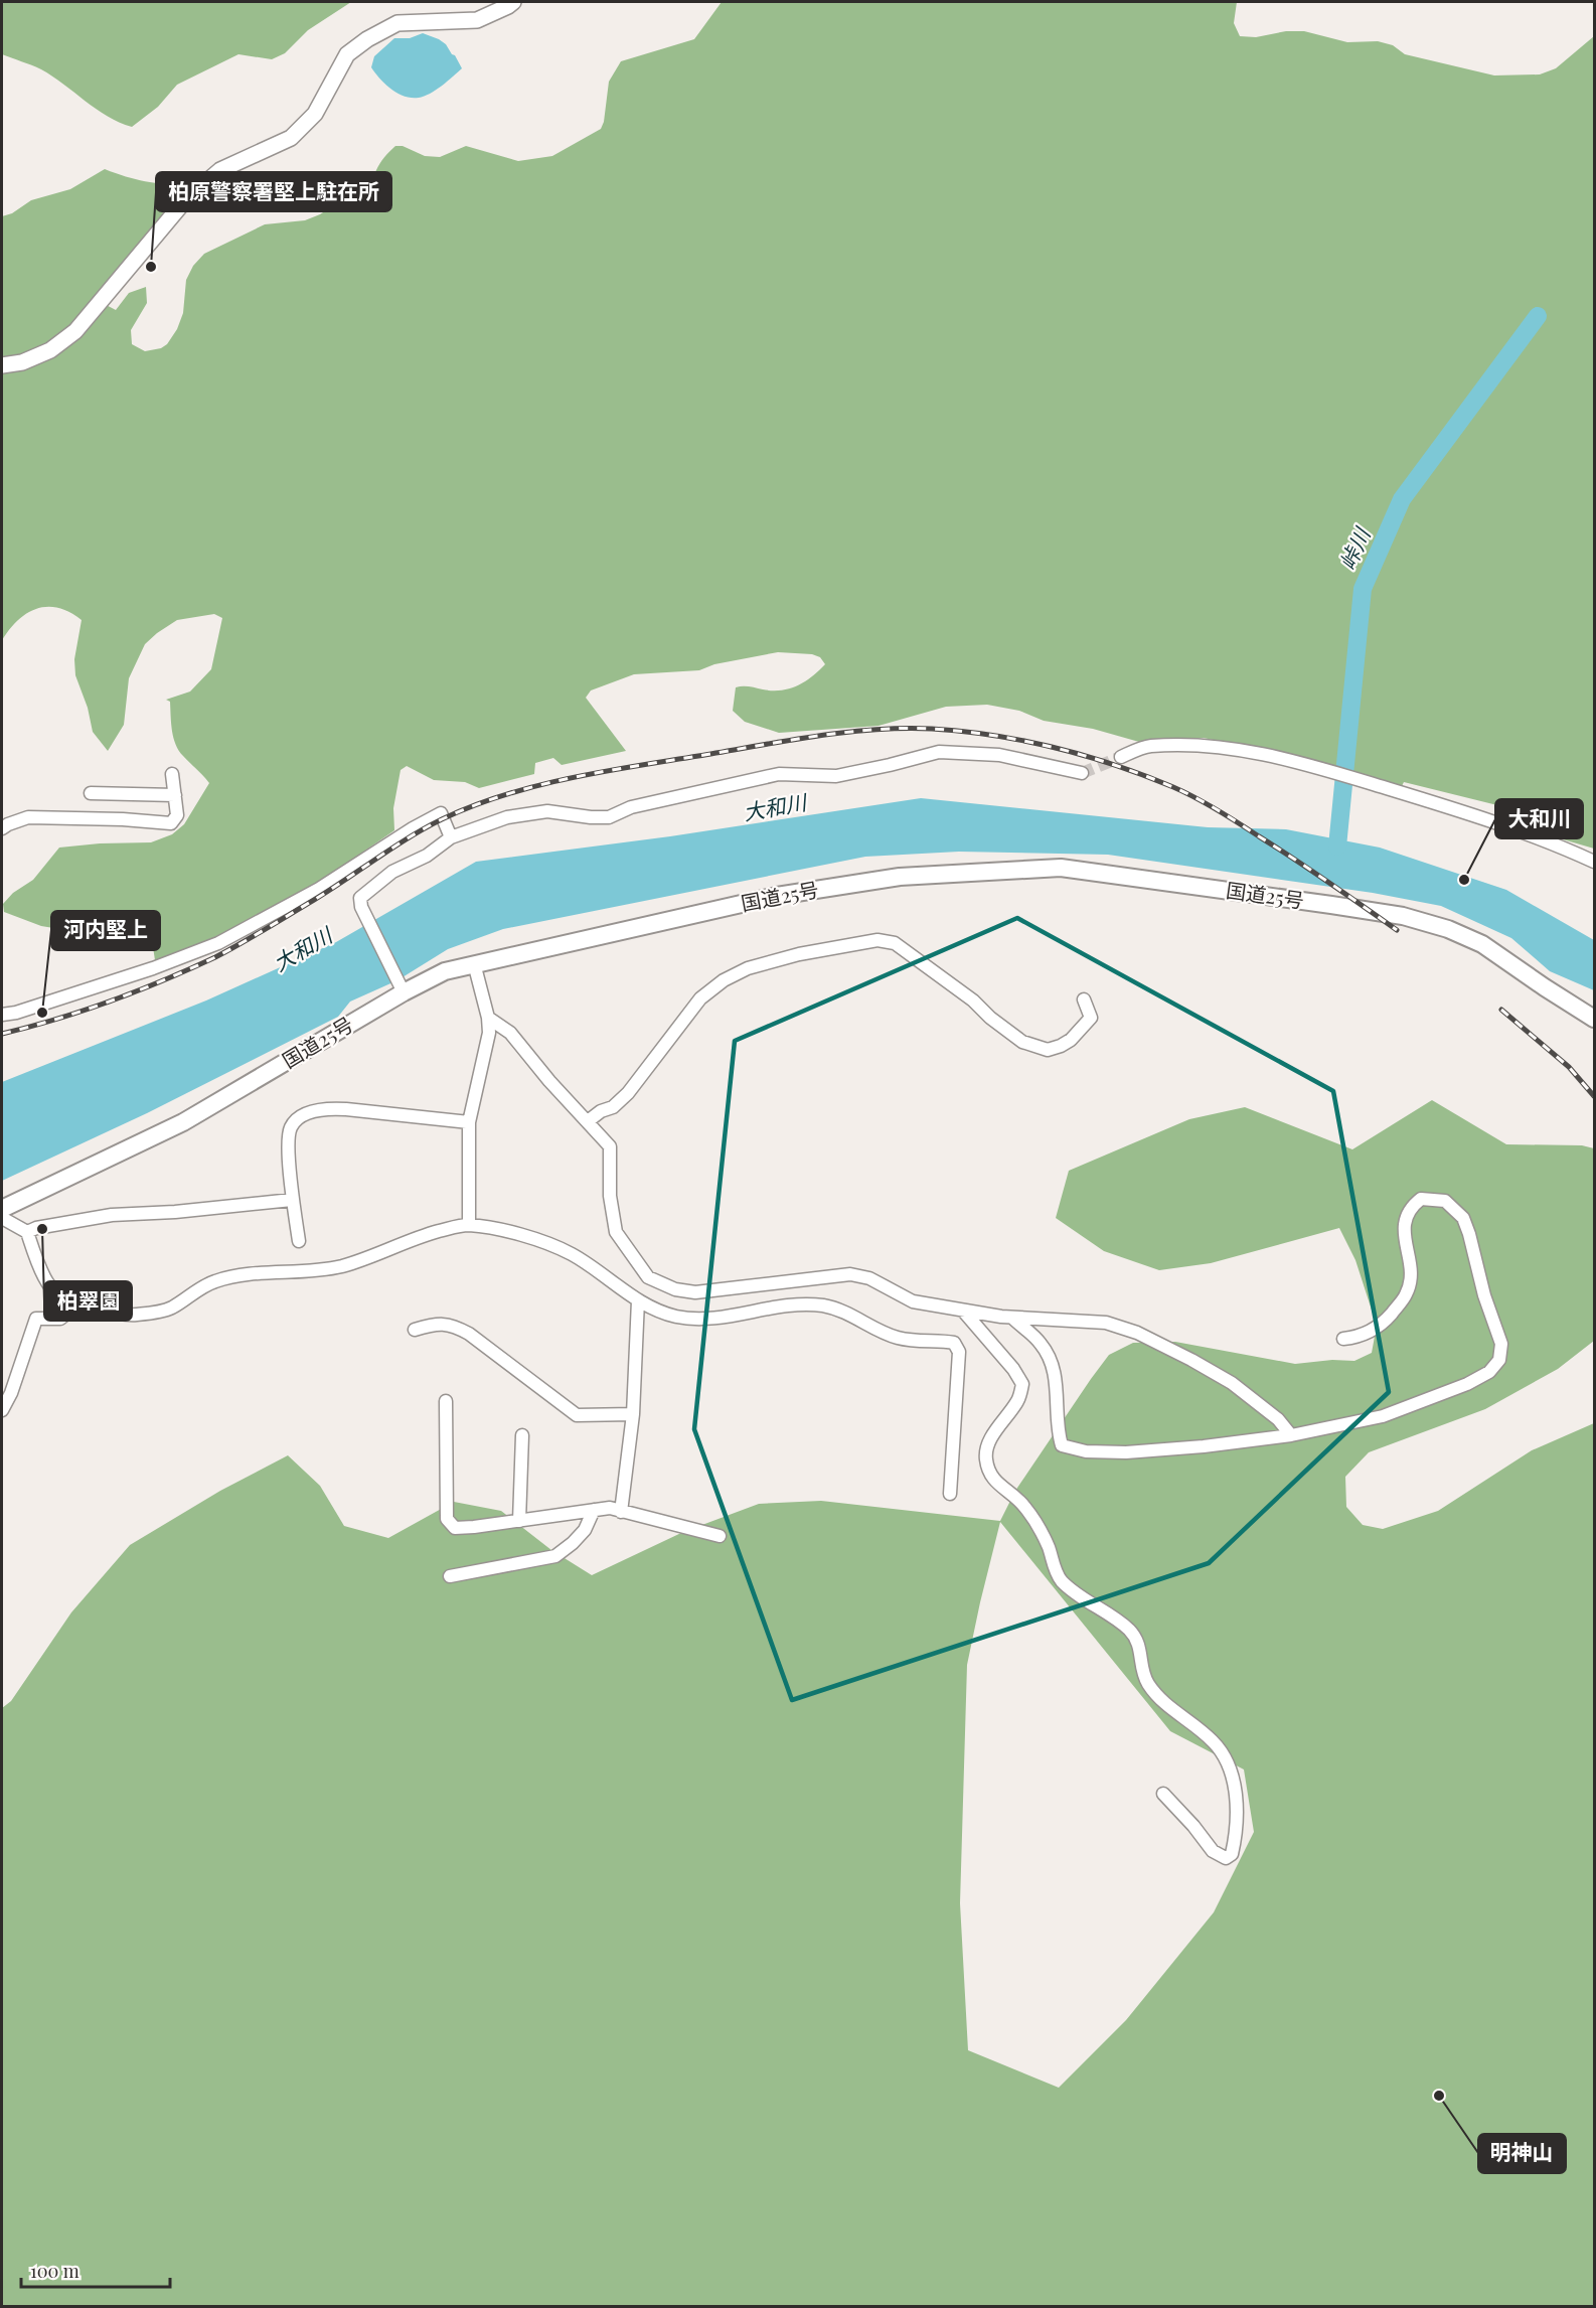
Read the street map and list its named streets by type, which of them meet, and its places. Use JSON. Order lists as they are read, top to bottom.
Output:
{
  "streets": {
    "highway": ["国道25号"]
  },
  "water": ["峠川", "大和川"],
  "places": [
    "柏原警察署堅上駐在所",
    "大和川",
    "河内堅上",
    "柏翠園",
    "明神山"
  ],
  "scale_bar": "100 m"
}
